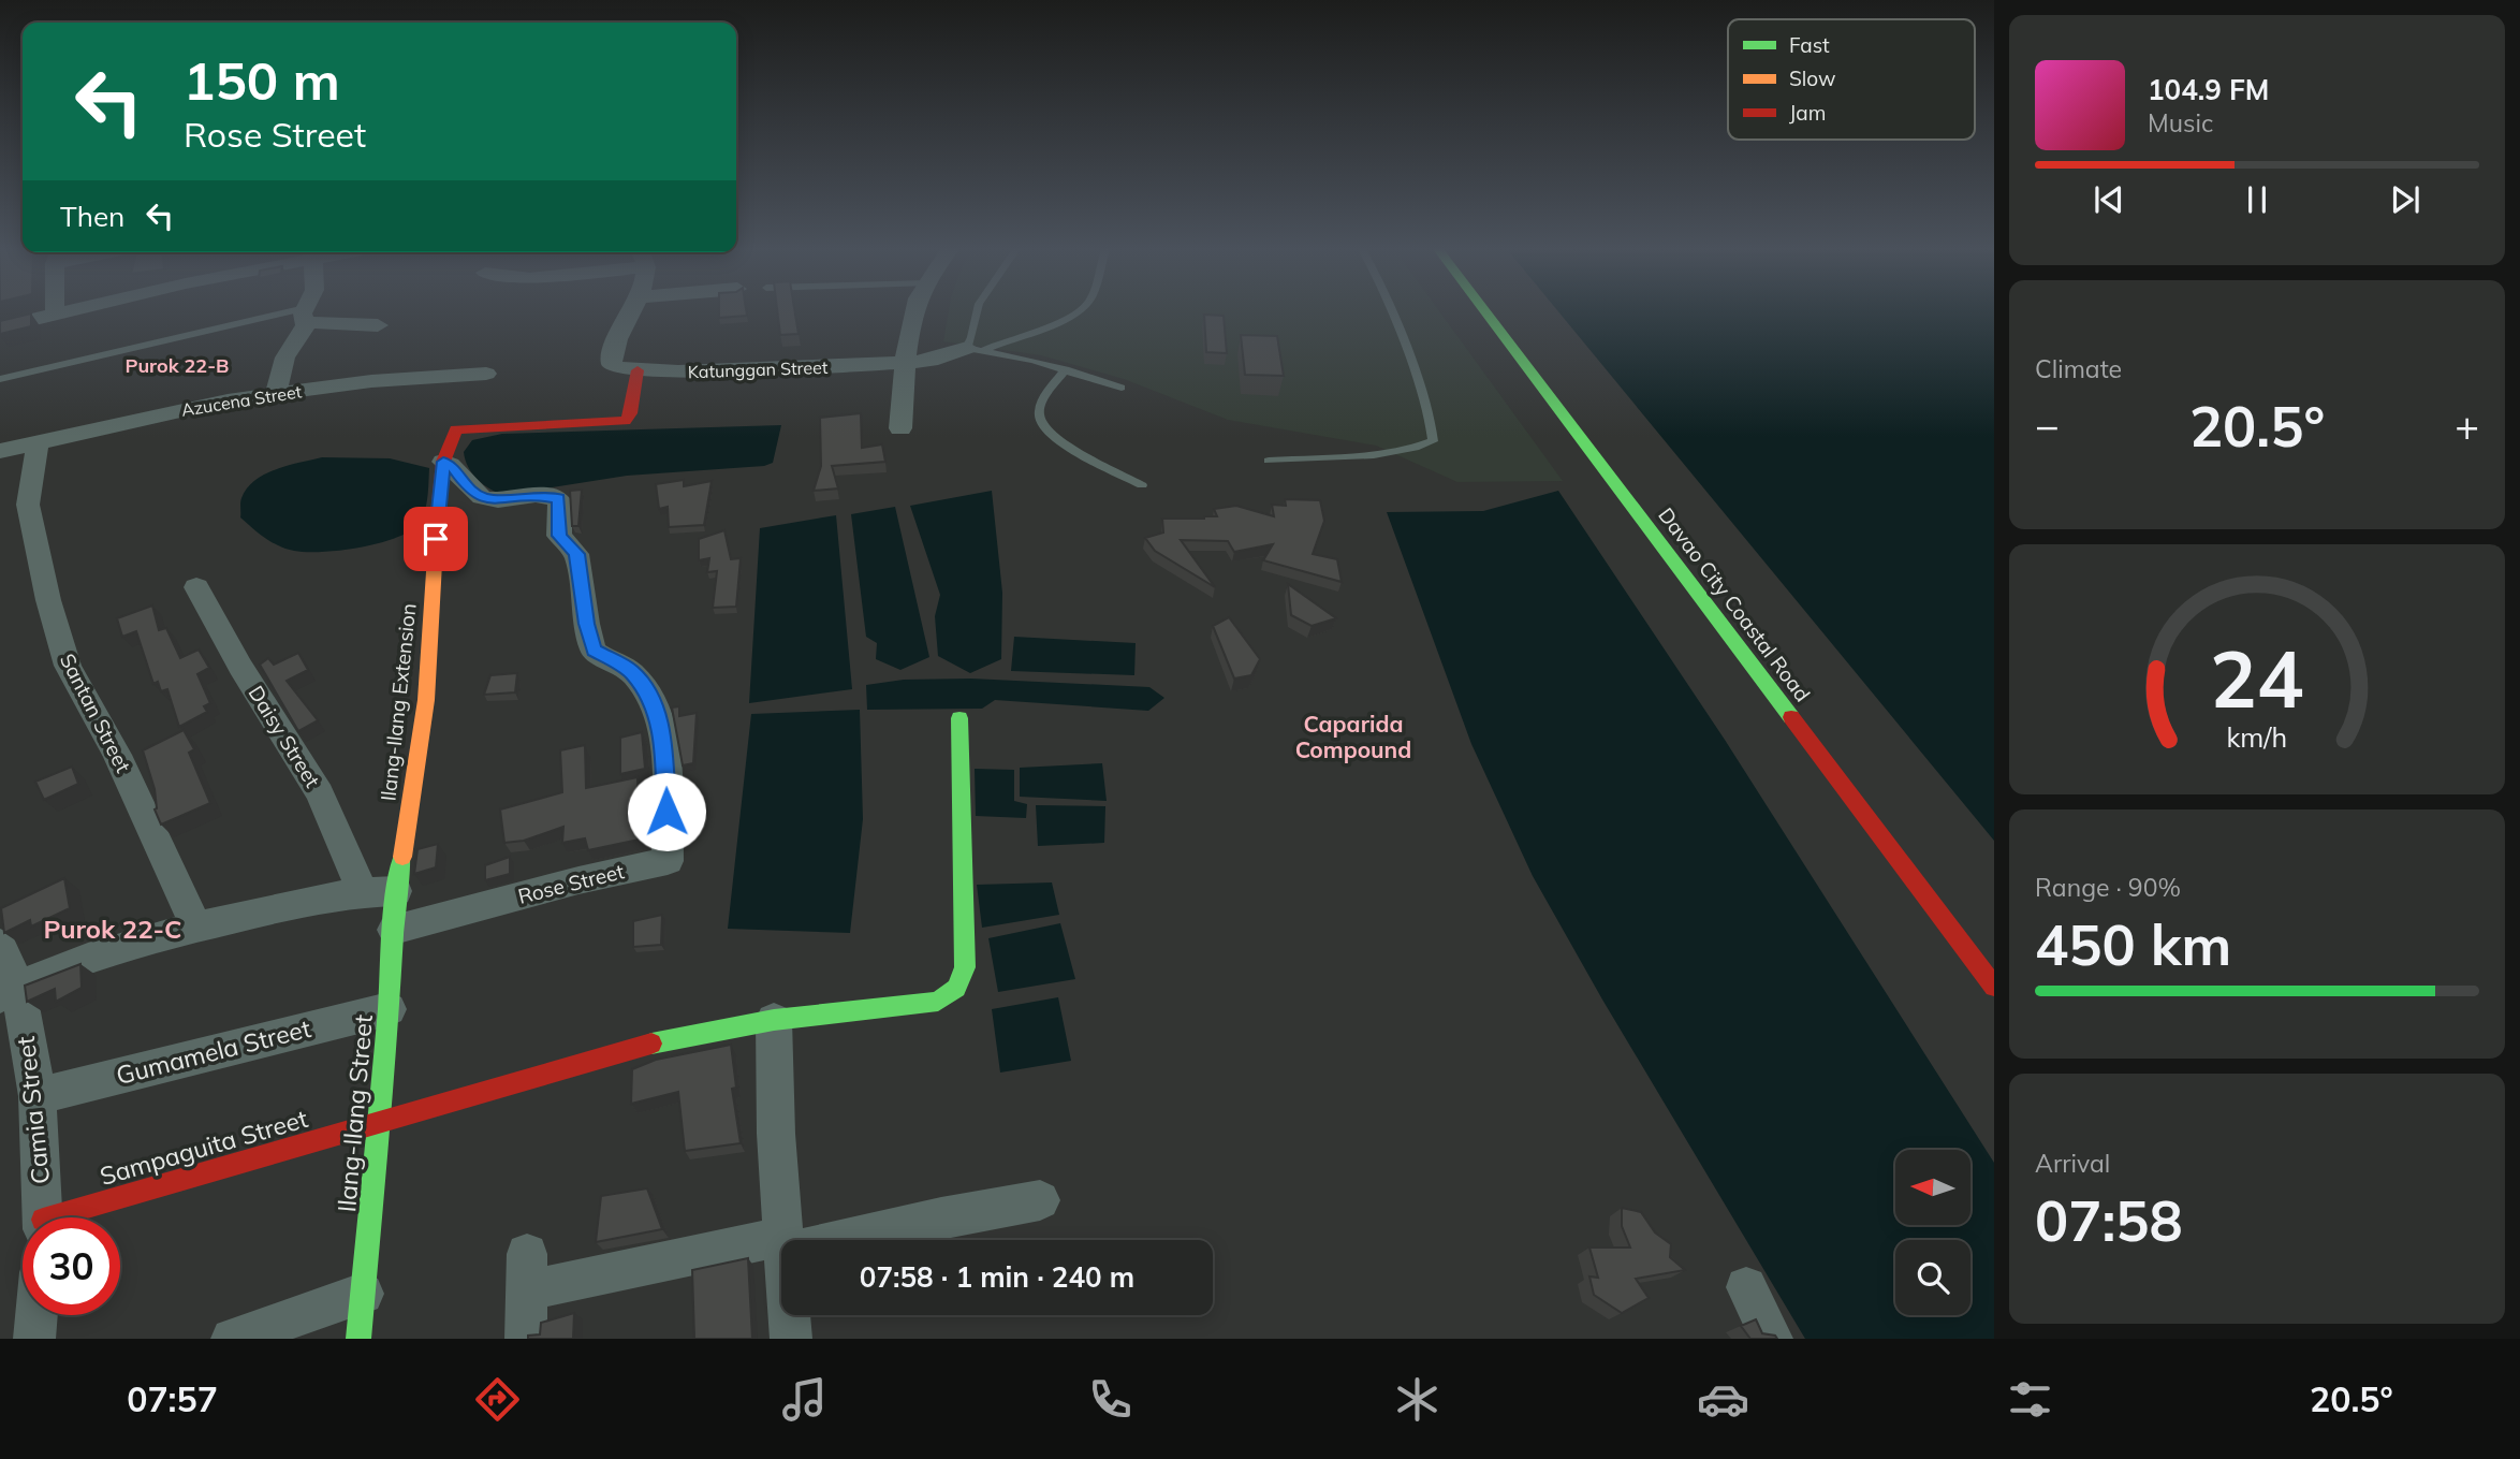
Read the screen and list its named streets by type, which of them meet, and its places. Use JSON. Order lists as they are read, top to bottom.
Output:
{
  "streets": {
    "street": [
      "Katunggan Street",
      "Azucena Street",
      "Davao City Coastal Road",
      "Ilang-Ilang Extension",
      "Santan Street",
      "Daisy Street",
      "Rose Street",
      "Gumamela Street",
      "Camia Street",
      "Ilang-Ilang Street",
      "Sampaguita Street"
    ]
  },
  "crossings": [
    ["Katunggan Street", "Ilang-Ilang Extension"],
    ["Azucena Street", "Santan Street"],
    ["Ilang-Ilang Extension", "Rose Street"],
    ["Ilang-Ilang Extension", "Ilang-Ilang Street"],
    ["Rose Street", "Ilang-Ilang Street"],
    ["Gumamela Street", "Camia Street"],
    ["Gumamela Street", "Ilang-Ilang Street"],
    ["Ilang-Ilang Street", "Sampaguita Street"]
  ],
  "districts": ["Purok 22-B", "Caparida Compound", "Purok 22-C"],
  "legend": ["Fast", "Slow", "Jam"],
  "north": "left",
  "page": {
    "turn": ["150 m", "Rose Street"],
    "song": ["104.9 FM", "Music"],
    "then": "Then",
    "tile": [
      "Climate",
      ["Range · 90%", "450 km"],
      ["Arrival", "07:58"]
    ],
    "heat": ["−", "20.5°", "+"],
    "limit": "30",
    "trip": "07:58 · 1 min · 240 m",
    "tabs": ["07:57", "20.5°"],
    "gauge": ["24", "km/h"]
  }
}
